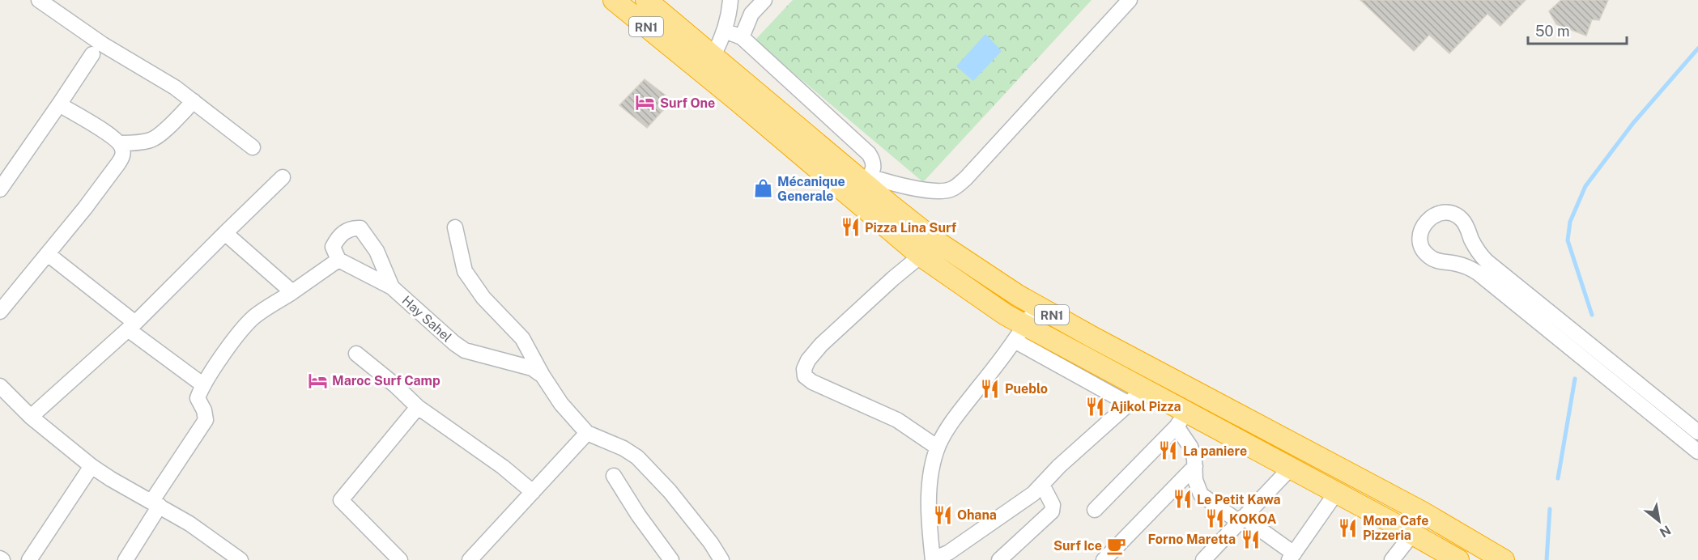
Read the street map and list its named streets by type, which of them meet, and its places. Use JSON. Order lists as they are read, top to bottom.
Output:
{
  "streets": {
    "highway": ["RN1"],
    "street": ["Hay Sahel"]
  },
  "places": {
    "hotel": ["Surf One", "Maroc Surf Camp"],
    "shop": ["Mécanique Generale"],
    "restaurant": [
      "Pizza Lina Surf",
      "Pueblo",
      "Ajikol Pizza",
      "La paniere",
      "Le Petit Kawa",
      "Ohana",
      "KOKOA",
      "Mona Cafe Pizzeria",
      "Forno Maretta"
    ],
    "cafe": ["Surf Ice"]
  },
  "scale_bar": "50 m",
  "north": "bottom right"
}
